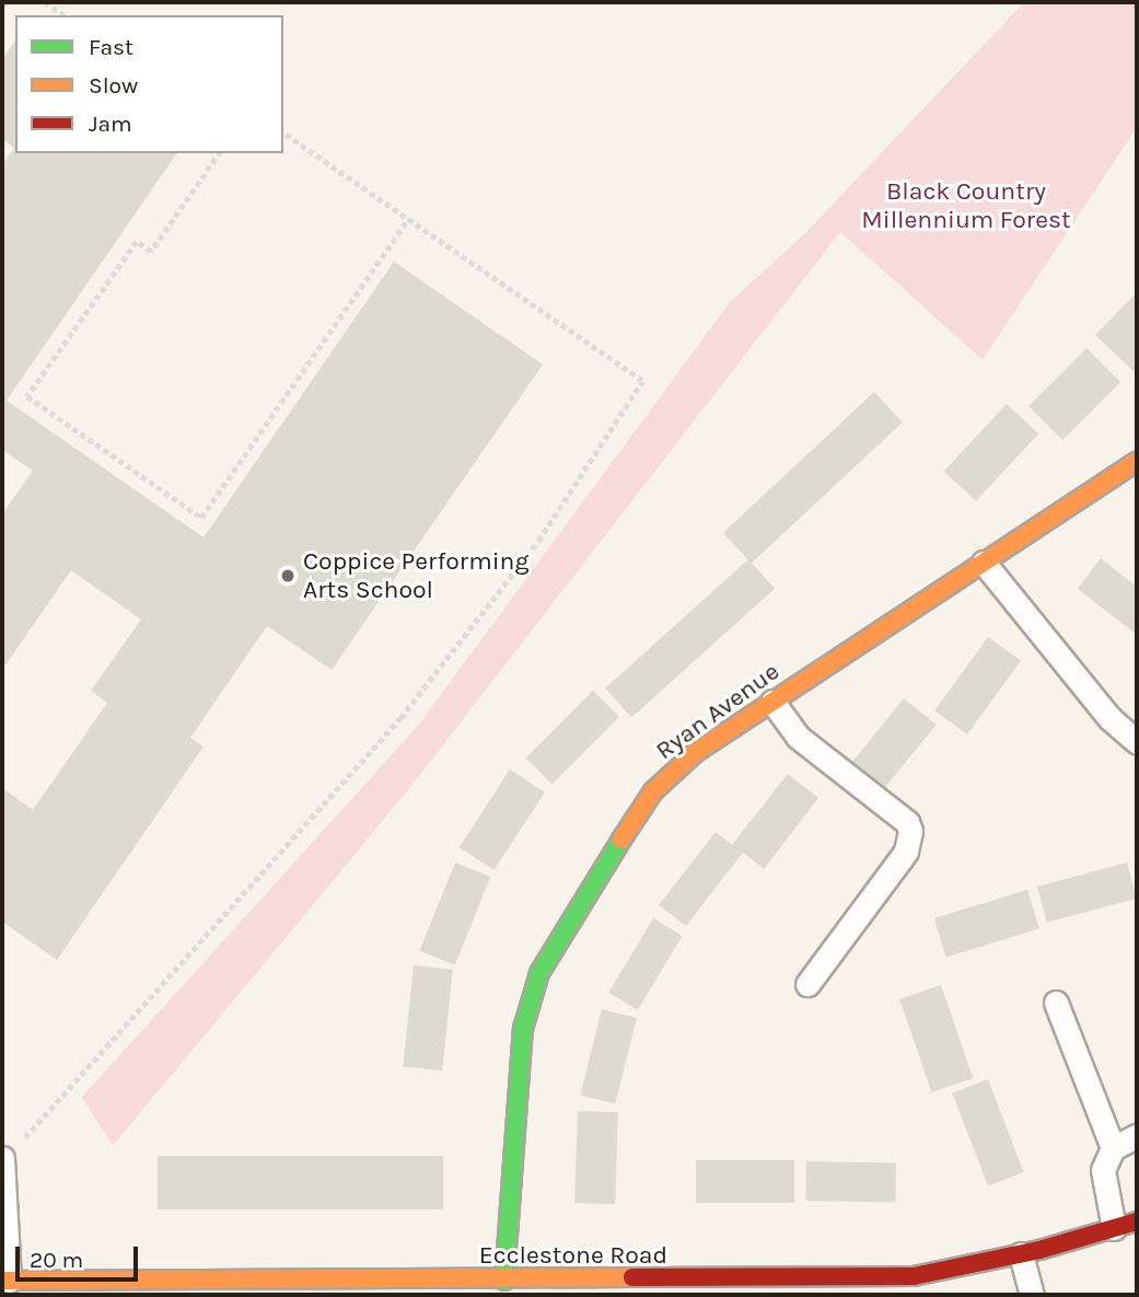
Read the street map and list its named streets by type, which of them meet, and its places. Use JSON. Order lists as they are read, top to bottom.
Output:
{
  "streets": {
    "street": ["Ryan Avenue", "Ecclestone Road"]
  },
  "crossings": [
    ["Ryan Avenue", "Ecclestone Road"]
  ],
  "parks": ["Black Country Millennium Forest"],
  "places": ["Coppice Performing Arts School"],
  "legend": ["Fast", "Slow", "Jam"],
  "scale_bar": "20 m"
}
